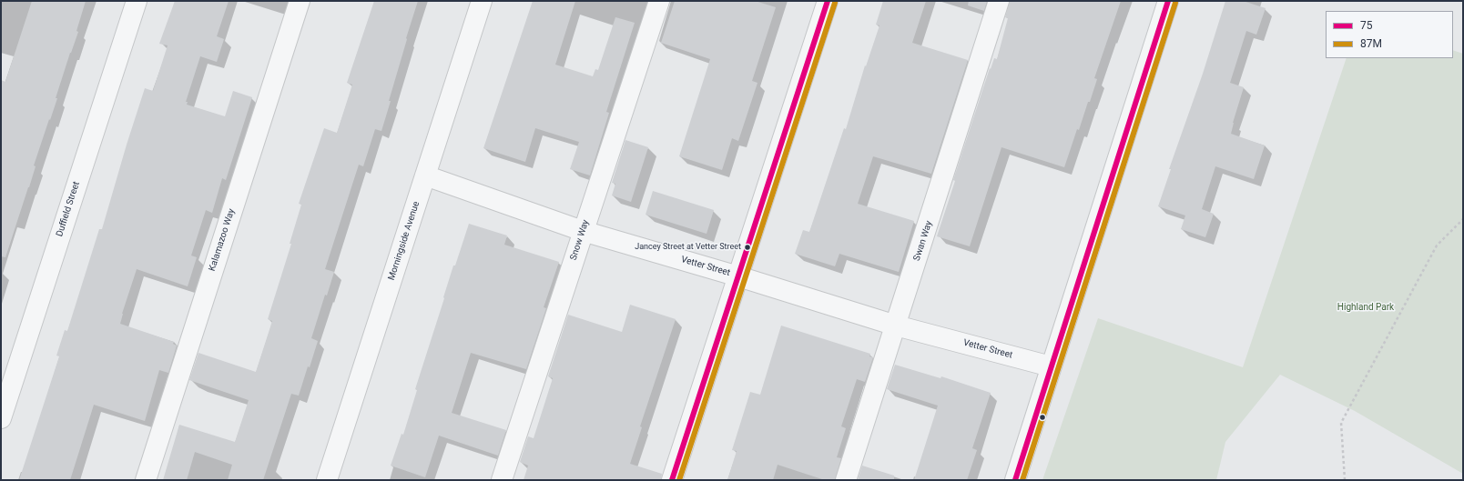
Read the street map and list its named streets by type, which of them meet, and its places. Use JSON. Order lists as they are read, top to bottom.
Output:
{
  "streets": {
    "street": [
      "Duffield Street",
      "Kalamazoo Way",
      "Snow Way",
      "Morningside Avenue",
      "Swan Way",
      "Vetter Street"
    ]
  },
  "crossings": [
    ["Snow Way", "Vetter Street"],
    ["Morningside Avenue", "Vetter Street"],
    ["Swan Way", "Vetter Street"]
  ],
  "parks": ["Highland Park"],
  "places": ["Jancey Street at Vetter Street"],
  "lines": ["transit line 75", "transit line 87M"],
  "legend": ["75", "87M"]
}
